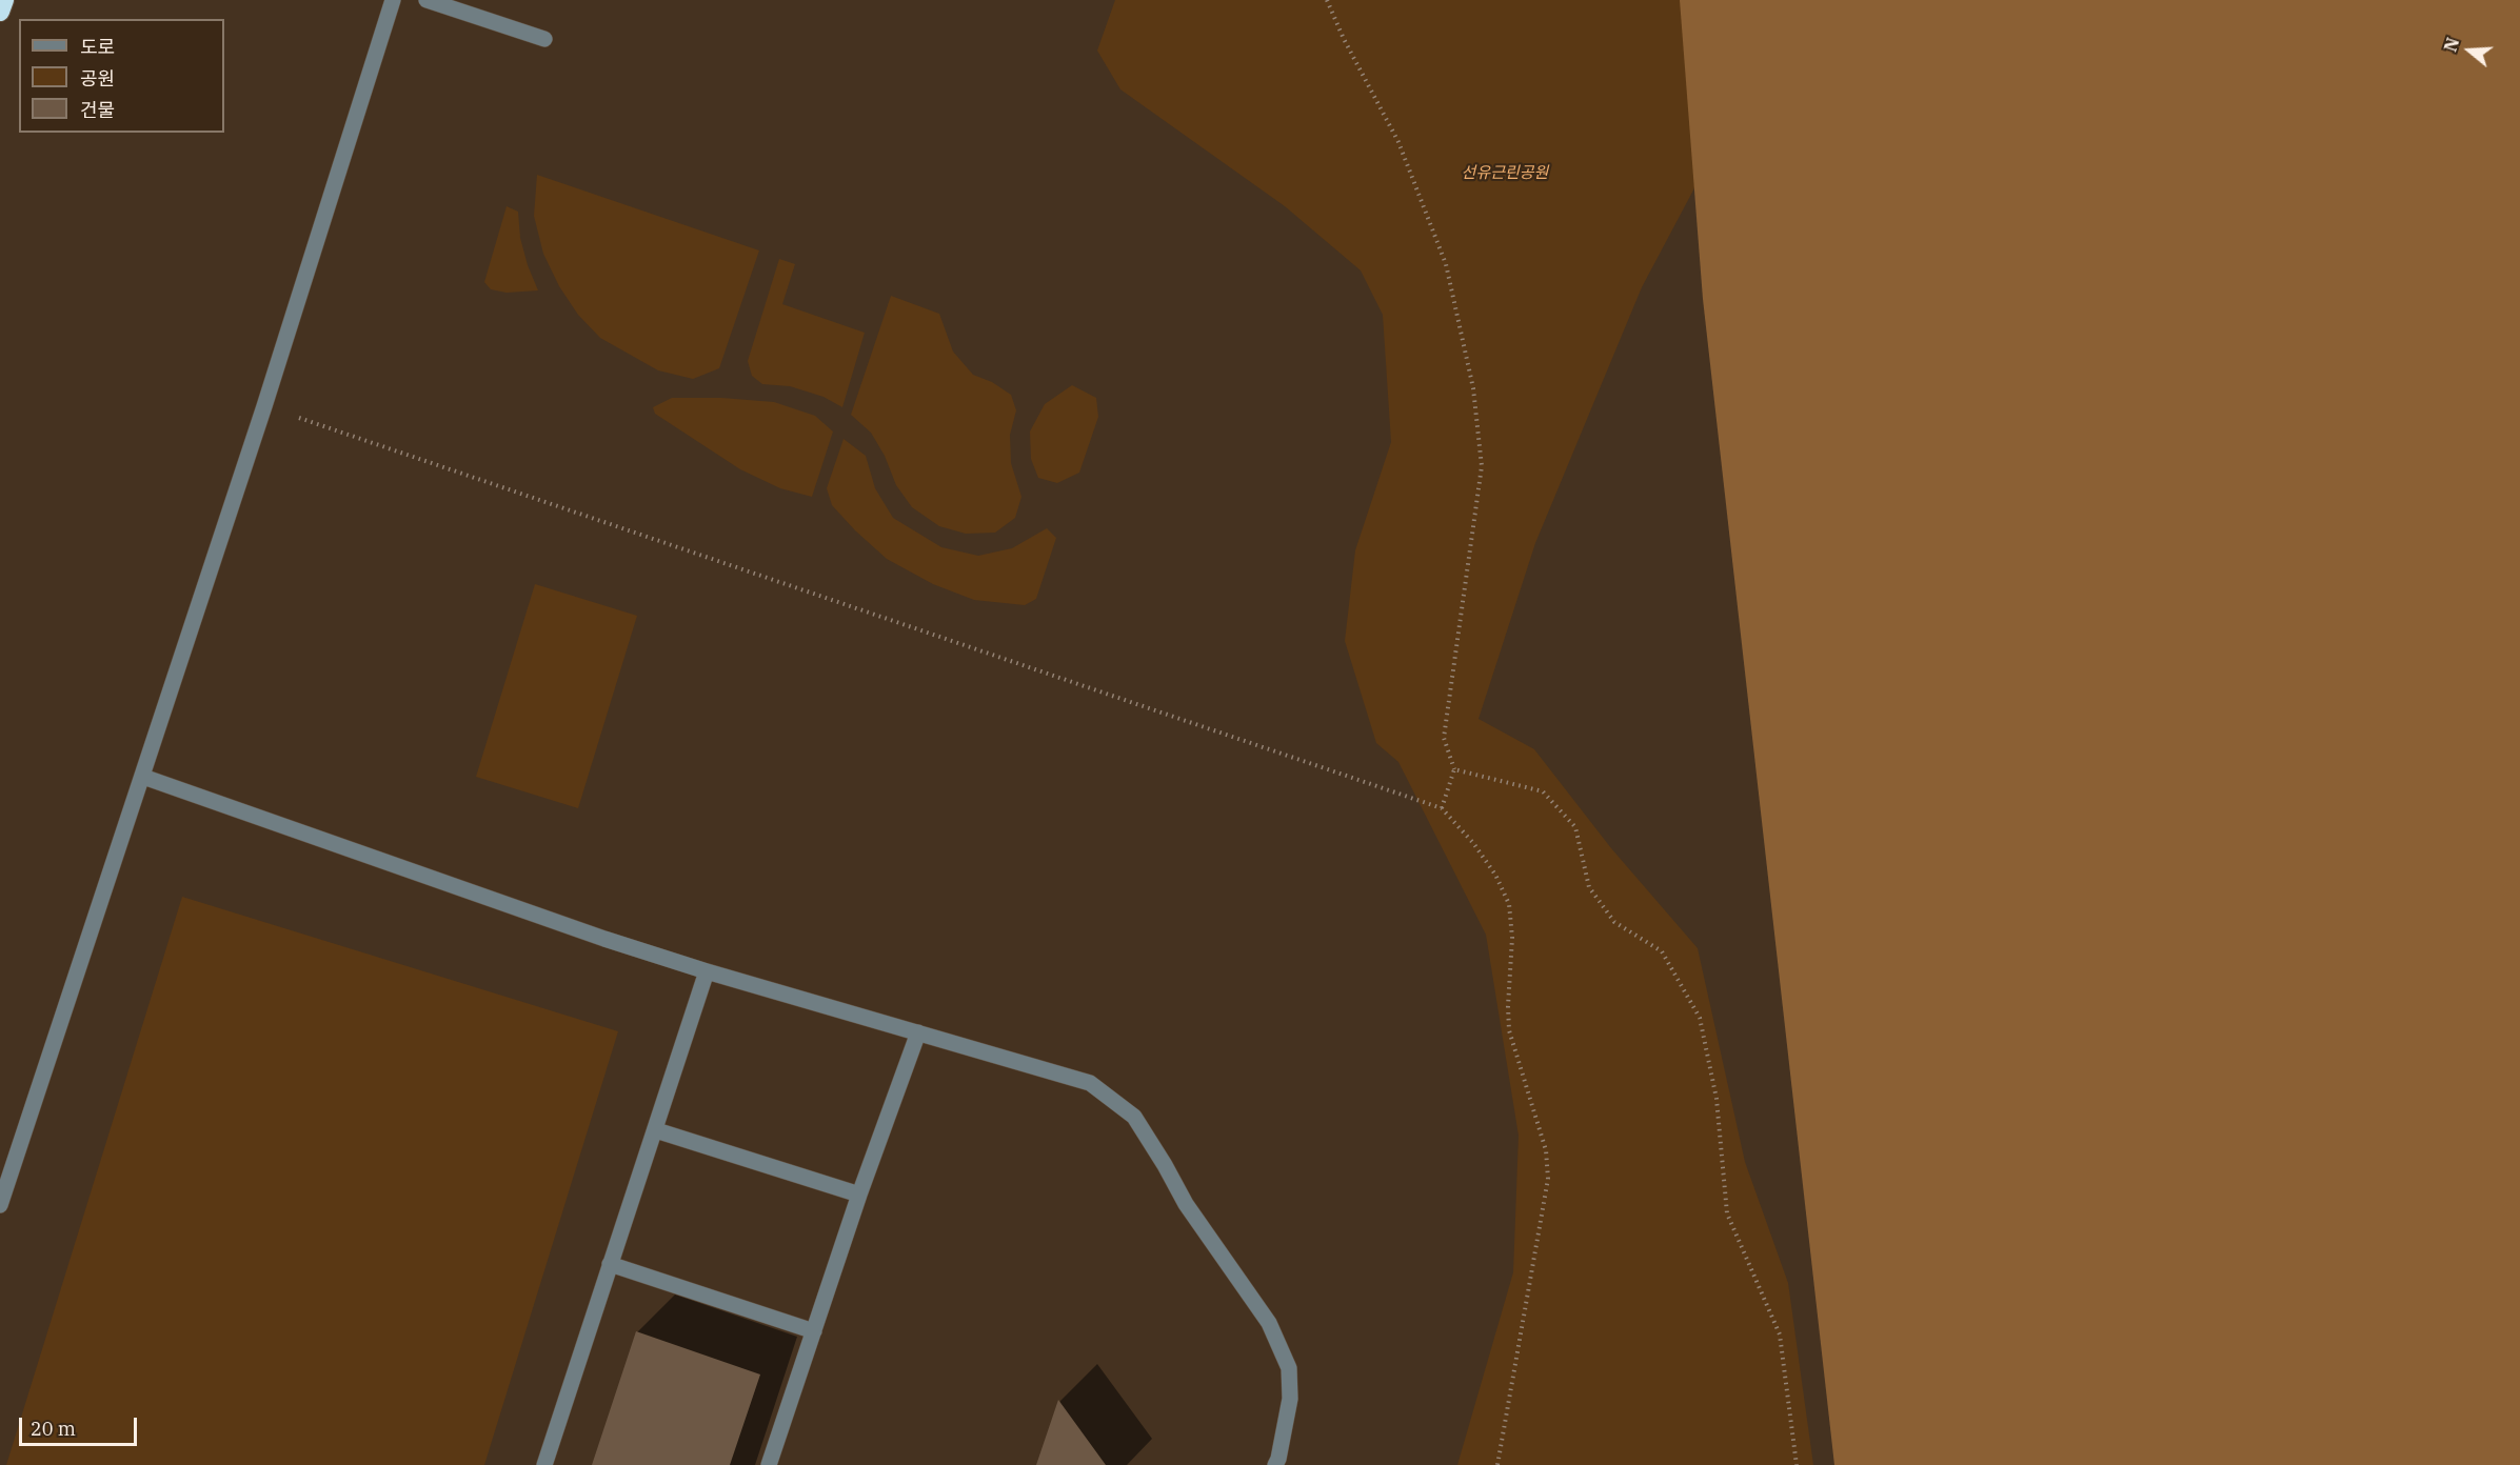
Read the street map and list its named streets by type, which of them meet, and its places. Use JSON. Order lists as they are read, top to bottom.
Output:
{
  "parks": ["선유근린공원"],
  "legend": ["도로", "공원", "건물"],
  "scale_bar": "20 m",
  "north": "left"
}
